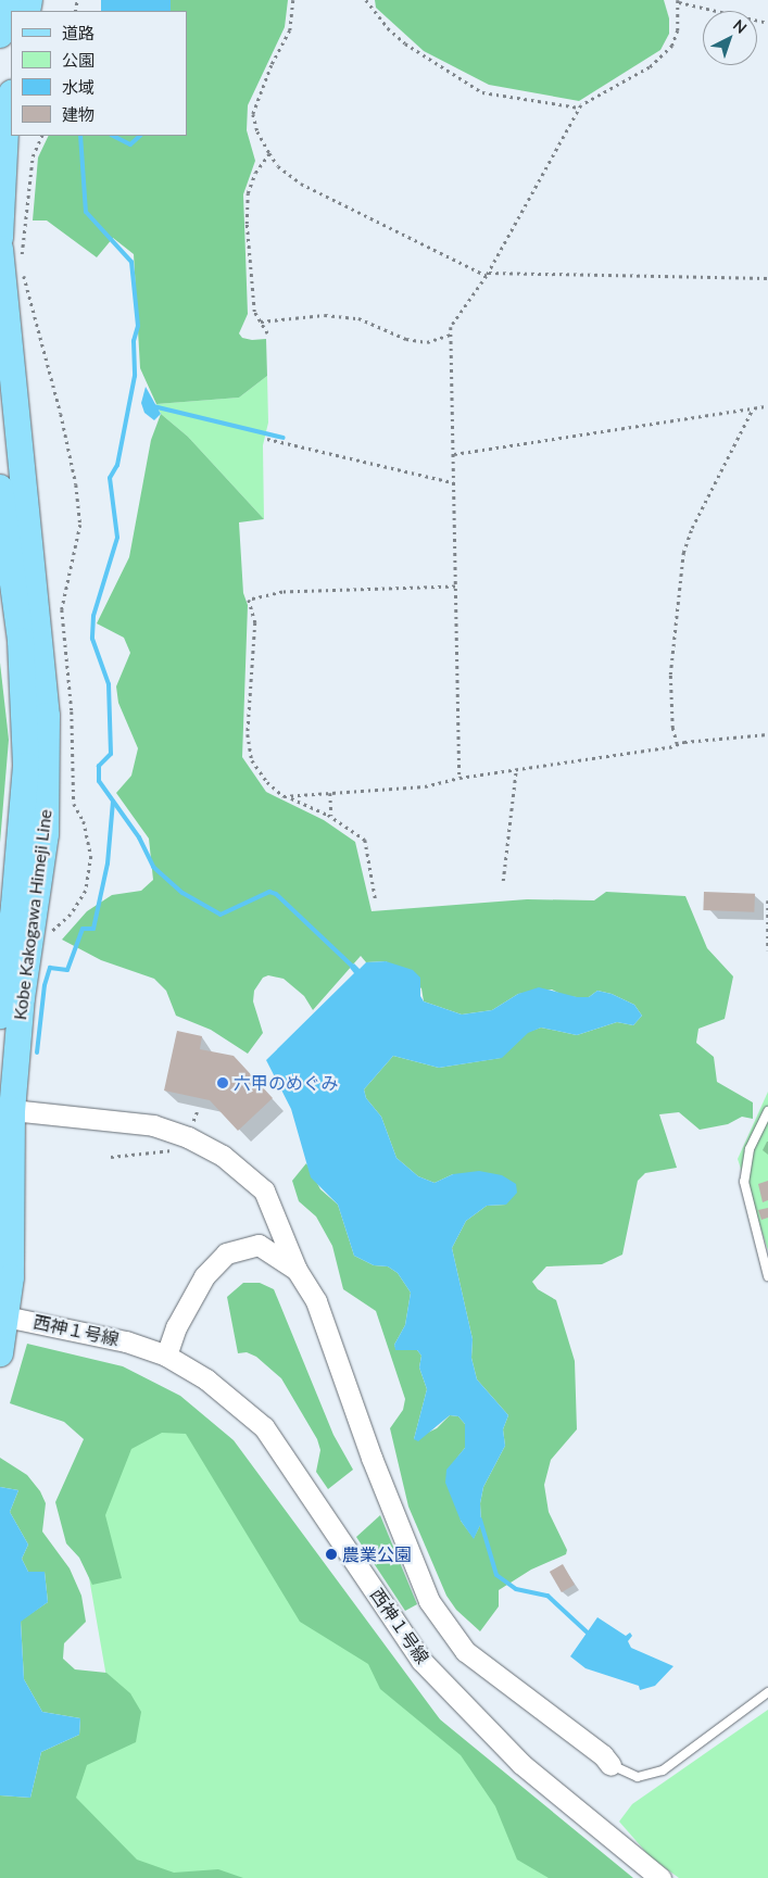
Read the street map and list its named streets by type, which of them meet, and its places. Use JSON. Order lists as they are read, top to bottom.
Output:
{
  "streets": {
    "main road": ["Kobe Kakogawa Himeji Line"],
    "street": ["西神１号線"]
  },
  "crossings": [
    ["Kobe Kakogawa Himeji Line", "西神１号線"]
  ],
  "places": ["六甲のめぐみ", "農業公園"],
  "legend": [
    "道路",
    "公園",
    "水域",
    "建物"
  ],
  "north": "top right"
}
